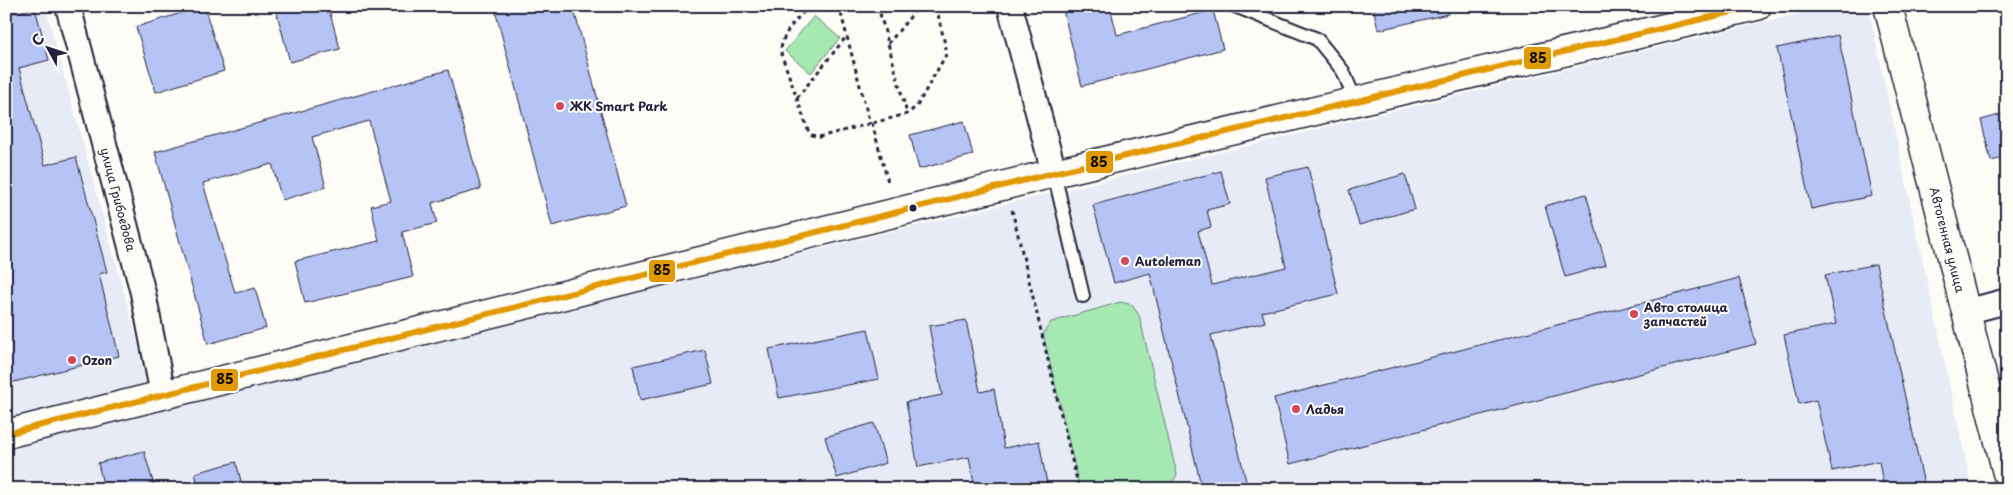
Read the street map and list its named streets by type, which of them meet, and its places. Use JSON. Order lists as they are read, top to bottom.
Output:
{
  "streets": {
    "street": ["улица Грибоедова", "Автогенная улица"]
  },
  "places": [
    "ЖК Smart Park",
    "Autoleman",
    "Авто столица запчастей",
    "Ozon",
    "Ладья"
  ],
  "lines": ["transit line 85"],
  "north": "top left"
}
